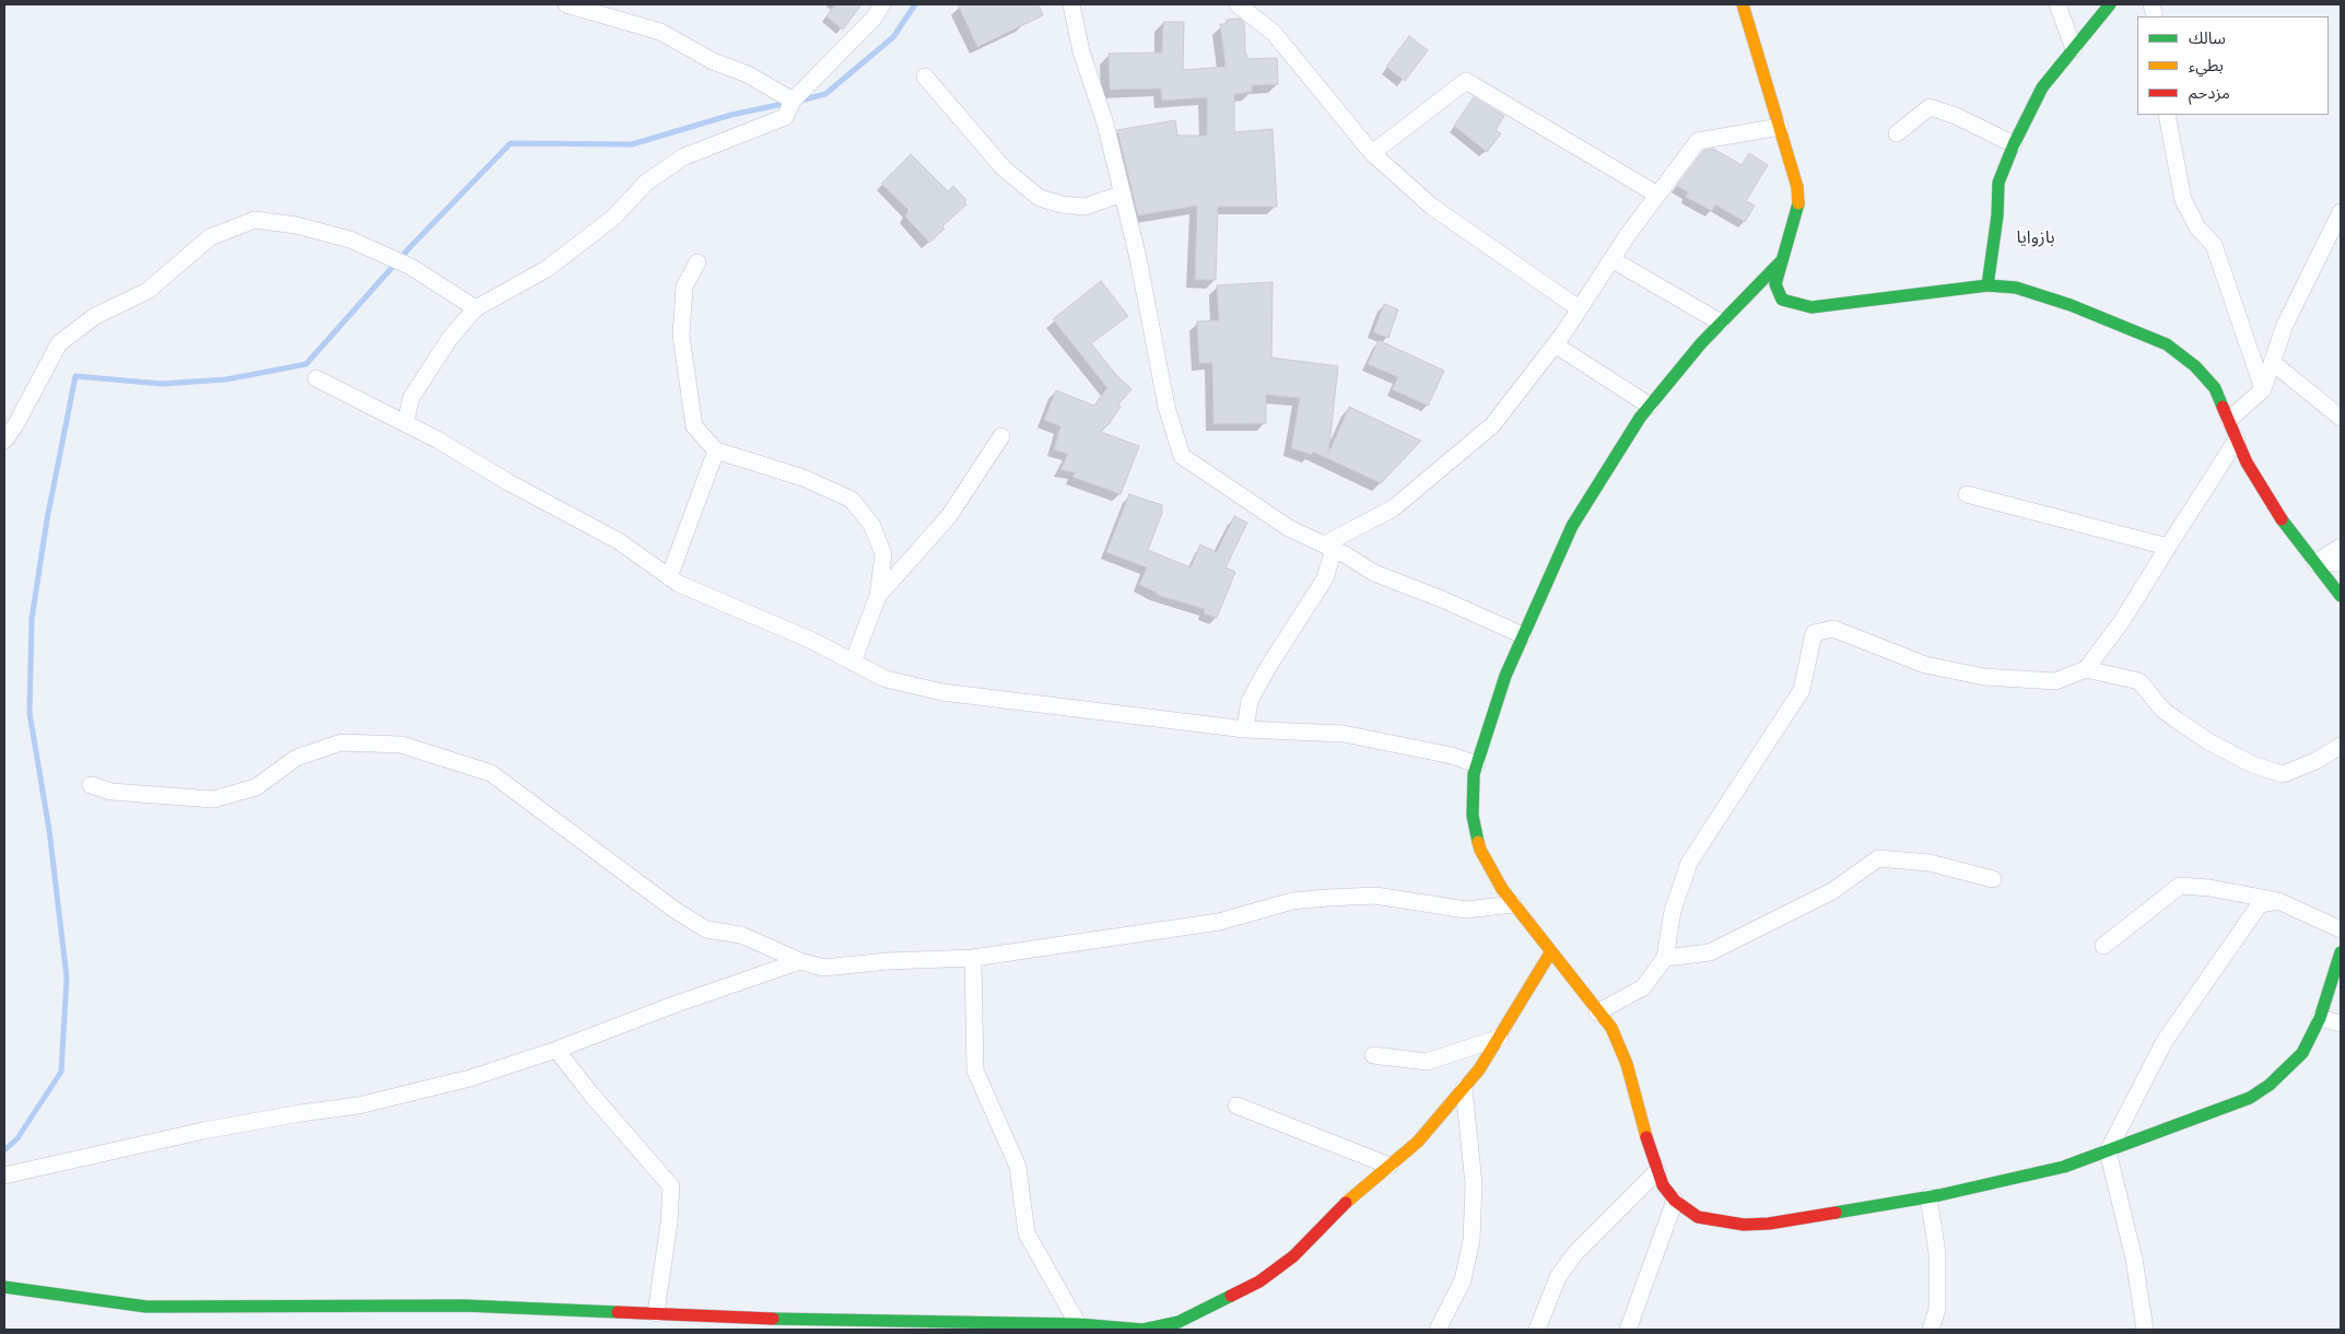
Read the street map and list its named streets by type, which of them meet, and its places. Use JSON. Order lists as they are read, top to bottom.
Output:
{
  "districts": ["بازوایا"],
  "legend": ["سالك", "بطيء", "مزدحم"]
}
